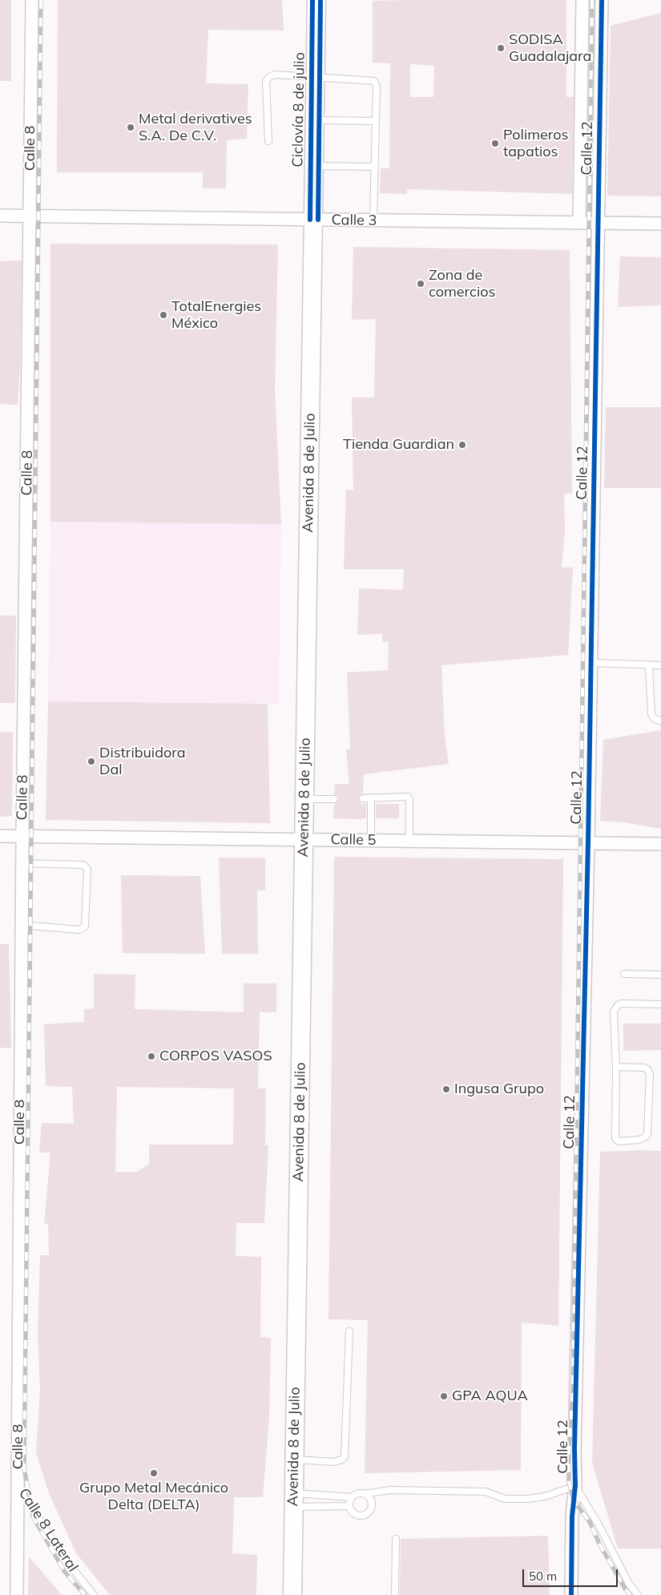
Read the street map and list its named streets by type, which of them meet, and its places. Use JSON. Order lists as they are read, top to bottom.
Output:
{
  "streets": {
    "main road": ["Avenida 8 de Julio"],
    "street": [
      "Calle 8",
      "Calle 12",
      "Calle 3",
      "Calle 5"
    ],
    "lane": ["Calle 8 Lateral"],
    "cycle path": ["Ciclovía 8 de julio"]
  },
  "crossings": [
    ["Calle 8", "Calle 3"],
    ["Calle 8", "Calle 5"],
    ["Calle 8", "Calle 8 Lateral"],
    ["Calle 12", "Calle 3"],
    ["Calle 12", "Calle 5"],
    ["Calle 3", "Avenida 8 de Julio"],
    ["Avenida 8 de Julio", "Calle 5"]
  ],
  "places": [
    "SODISA Guadalajara",
    "Metal derivatives S.A. De C.V.",
    "Polimeros tapatios",
    "Zona de comercios",
    "TotalEnergies México",
    "Tienda Guardian",
    "Distribuidora Dal",
    "CORPOS VASOS",
    "Ingusa Grupo",
    "GPA AQUA",
    "Grupo Metal Mecánico Delta (DELTA)"
  ],
  "scale_bar": "50 m"
}
